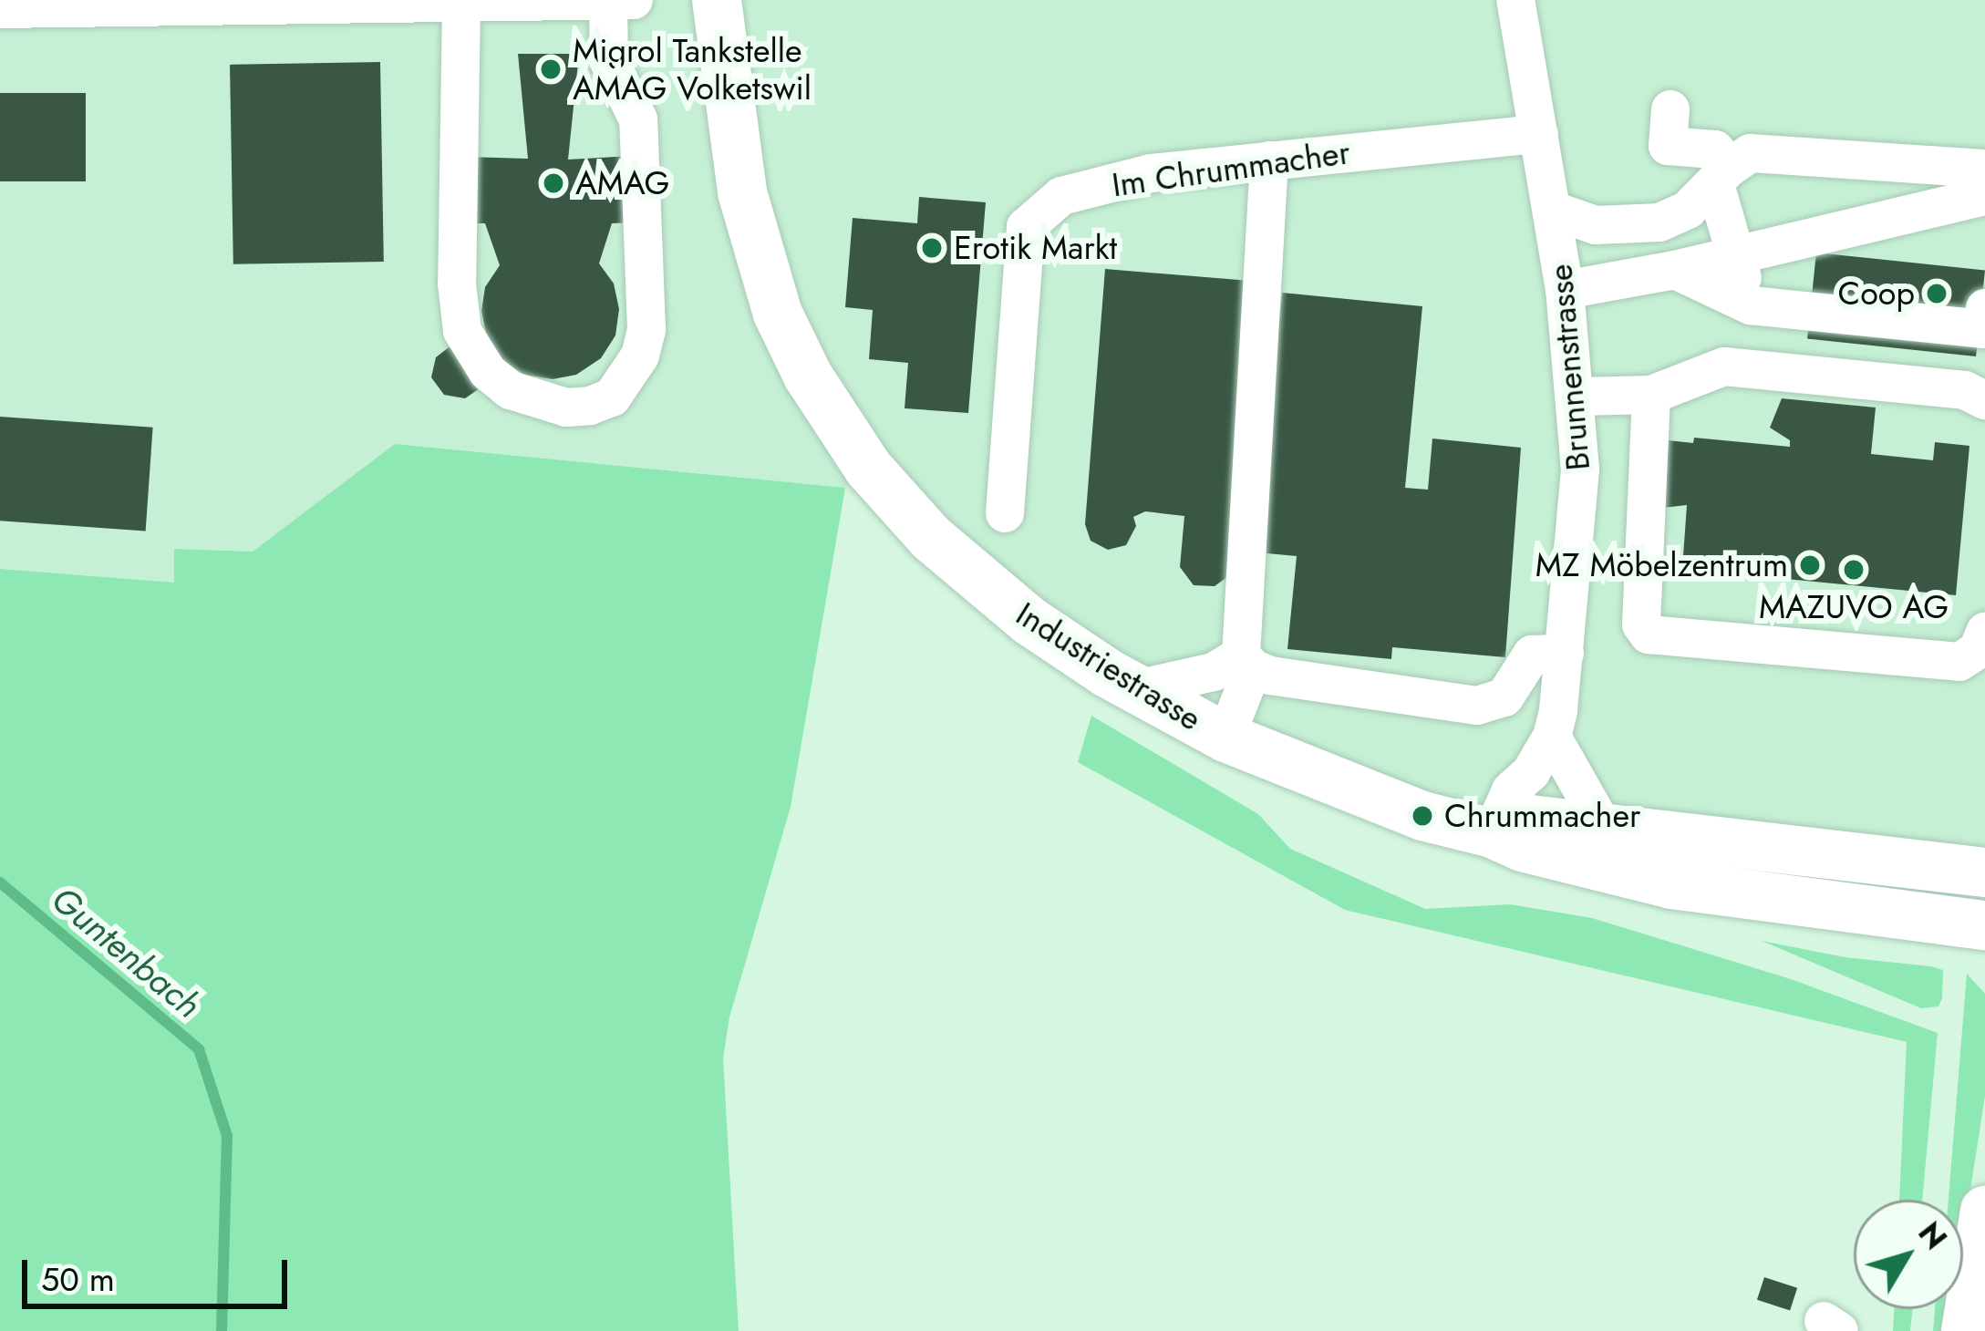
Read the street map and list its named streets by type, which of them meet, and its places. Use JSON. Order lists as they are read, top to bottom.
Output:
{
  "streets": {
    "main road": ["Industriestrasse"],
    "street": ["Im Chrummacher", "Brunnenstrasse"]
  },
  "crossings": [
    ["Im Chrummacher", "Brunnenstrasse"],
    ["Brunnenstrasse", "Industriestrasse"]
  ],
  "water": ["Guntenbach"],
  "places": [
    "Migrol Tankstelle AMAG Volketswil",
    "AMAG",
    "Erotik Markt",
    "Coop",
    "MZ Möbelzentrum",
    "MAZUVO AG",
    "Chrummacher"
  ],
  "scale_bar": "50 m",
  "north": "top right"
}
